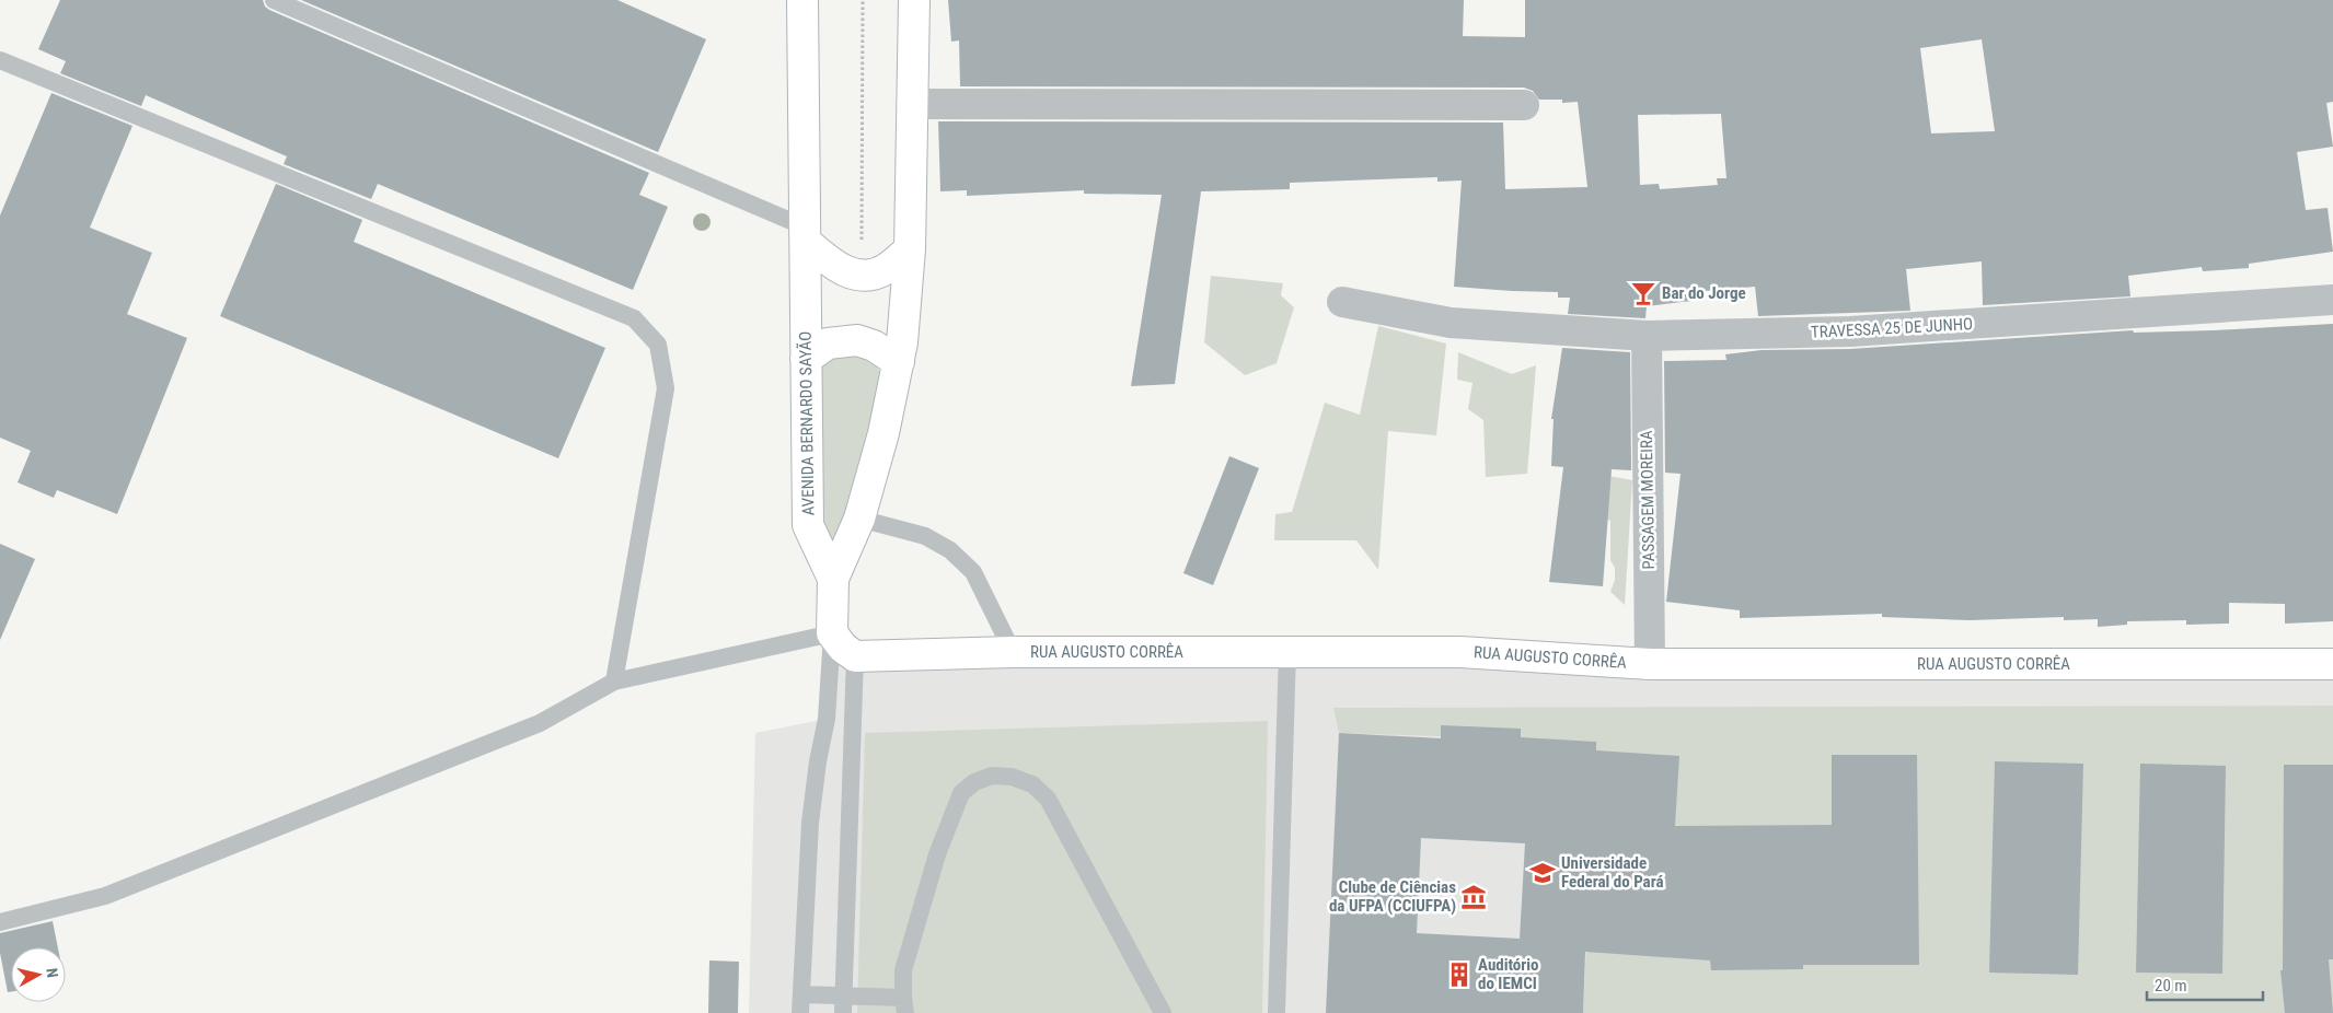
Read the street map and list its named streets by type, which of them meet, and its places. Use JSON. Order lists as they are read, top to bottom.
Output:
{
  "streets": {
    "main road": ["AVENIDA BERNARDO SAYÃO", "RUA AUGUSTO CORRÊA"],
    "street": ["TRAVESSA 25 DE JUNHO", "PASSAGEM MOREIRA"]
  },
  "crossings": [
    ["TRAVESSA 25 DE JUNHO", "PASSAGEM MOREIRA"],
    ["PASSAGEM MOREIRA", "RUA AUGUSTO CORRÊA"]
  ],
  "places": {
    "bar": ["Bar do Jorge"],
    "school or university": ["Universidade Federal do Pará"],
    "museum": ["Clube de Ciências da UFPA (CCIUFPA)"],
    "building": ["Auditório do IEMCI"]
  },
  "scale_bar": "20 m",
  "north": "right"
}
